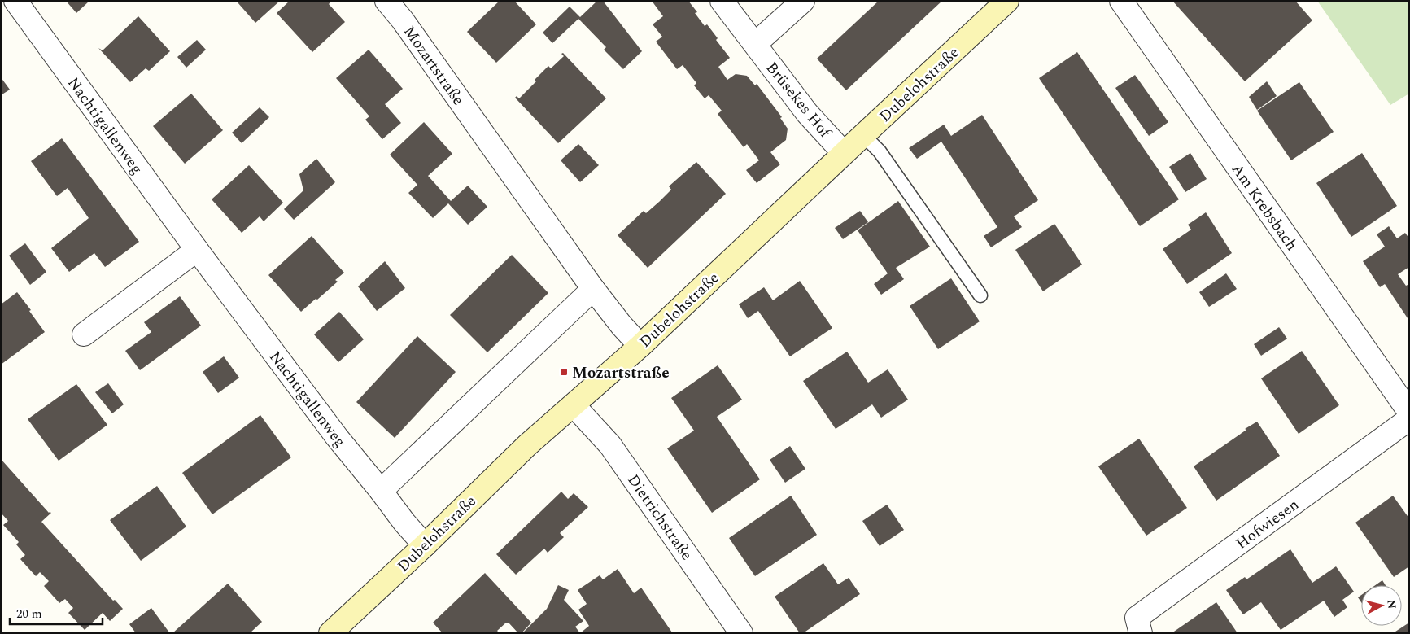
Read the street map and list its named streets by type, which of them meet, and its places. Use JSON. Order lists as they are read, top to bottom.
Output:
{
  "streets": {
    "main road": ["Dubelohstraße"],
    "street": [
      "Mozartstraße",
      "Brüsekes Hof",
      "Nachtigallenweg",
      "Am Krebsbach",
      "Dietrichstraße",
      "Hofwiesen"
    ]
  },
  "crossings": [
    ["Mozartstraße", "Dubelohstraße"],
    ["Dubelohstraße", "Brüsekes Hof"],
    ["Dubelohstraße", "Nachtigallenweg"],
    ["Dubelohstraße", "Dietrichstraße"]
  ],
  "places": {
    "transit": ["Mozartstraße"]
  },
  "scale_bar": "20 m",
  "north": "right"
}
